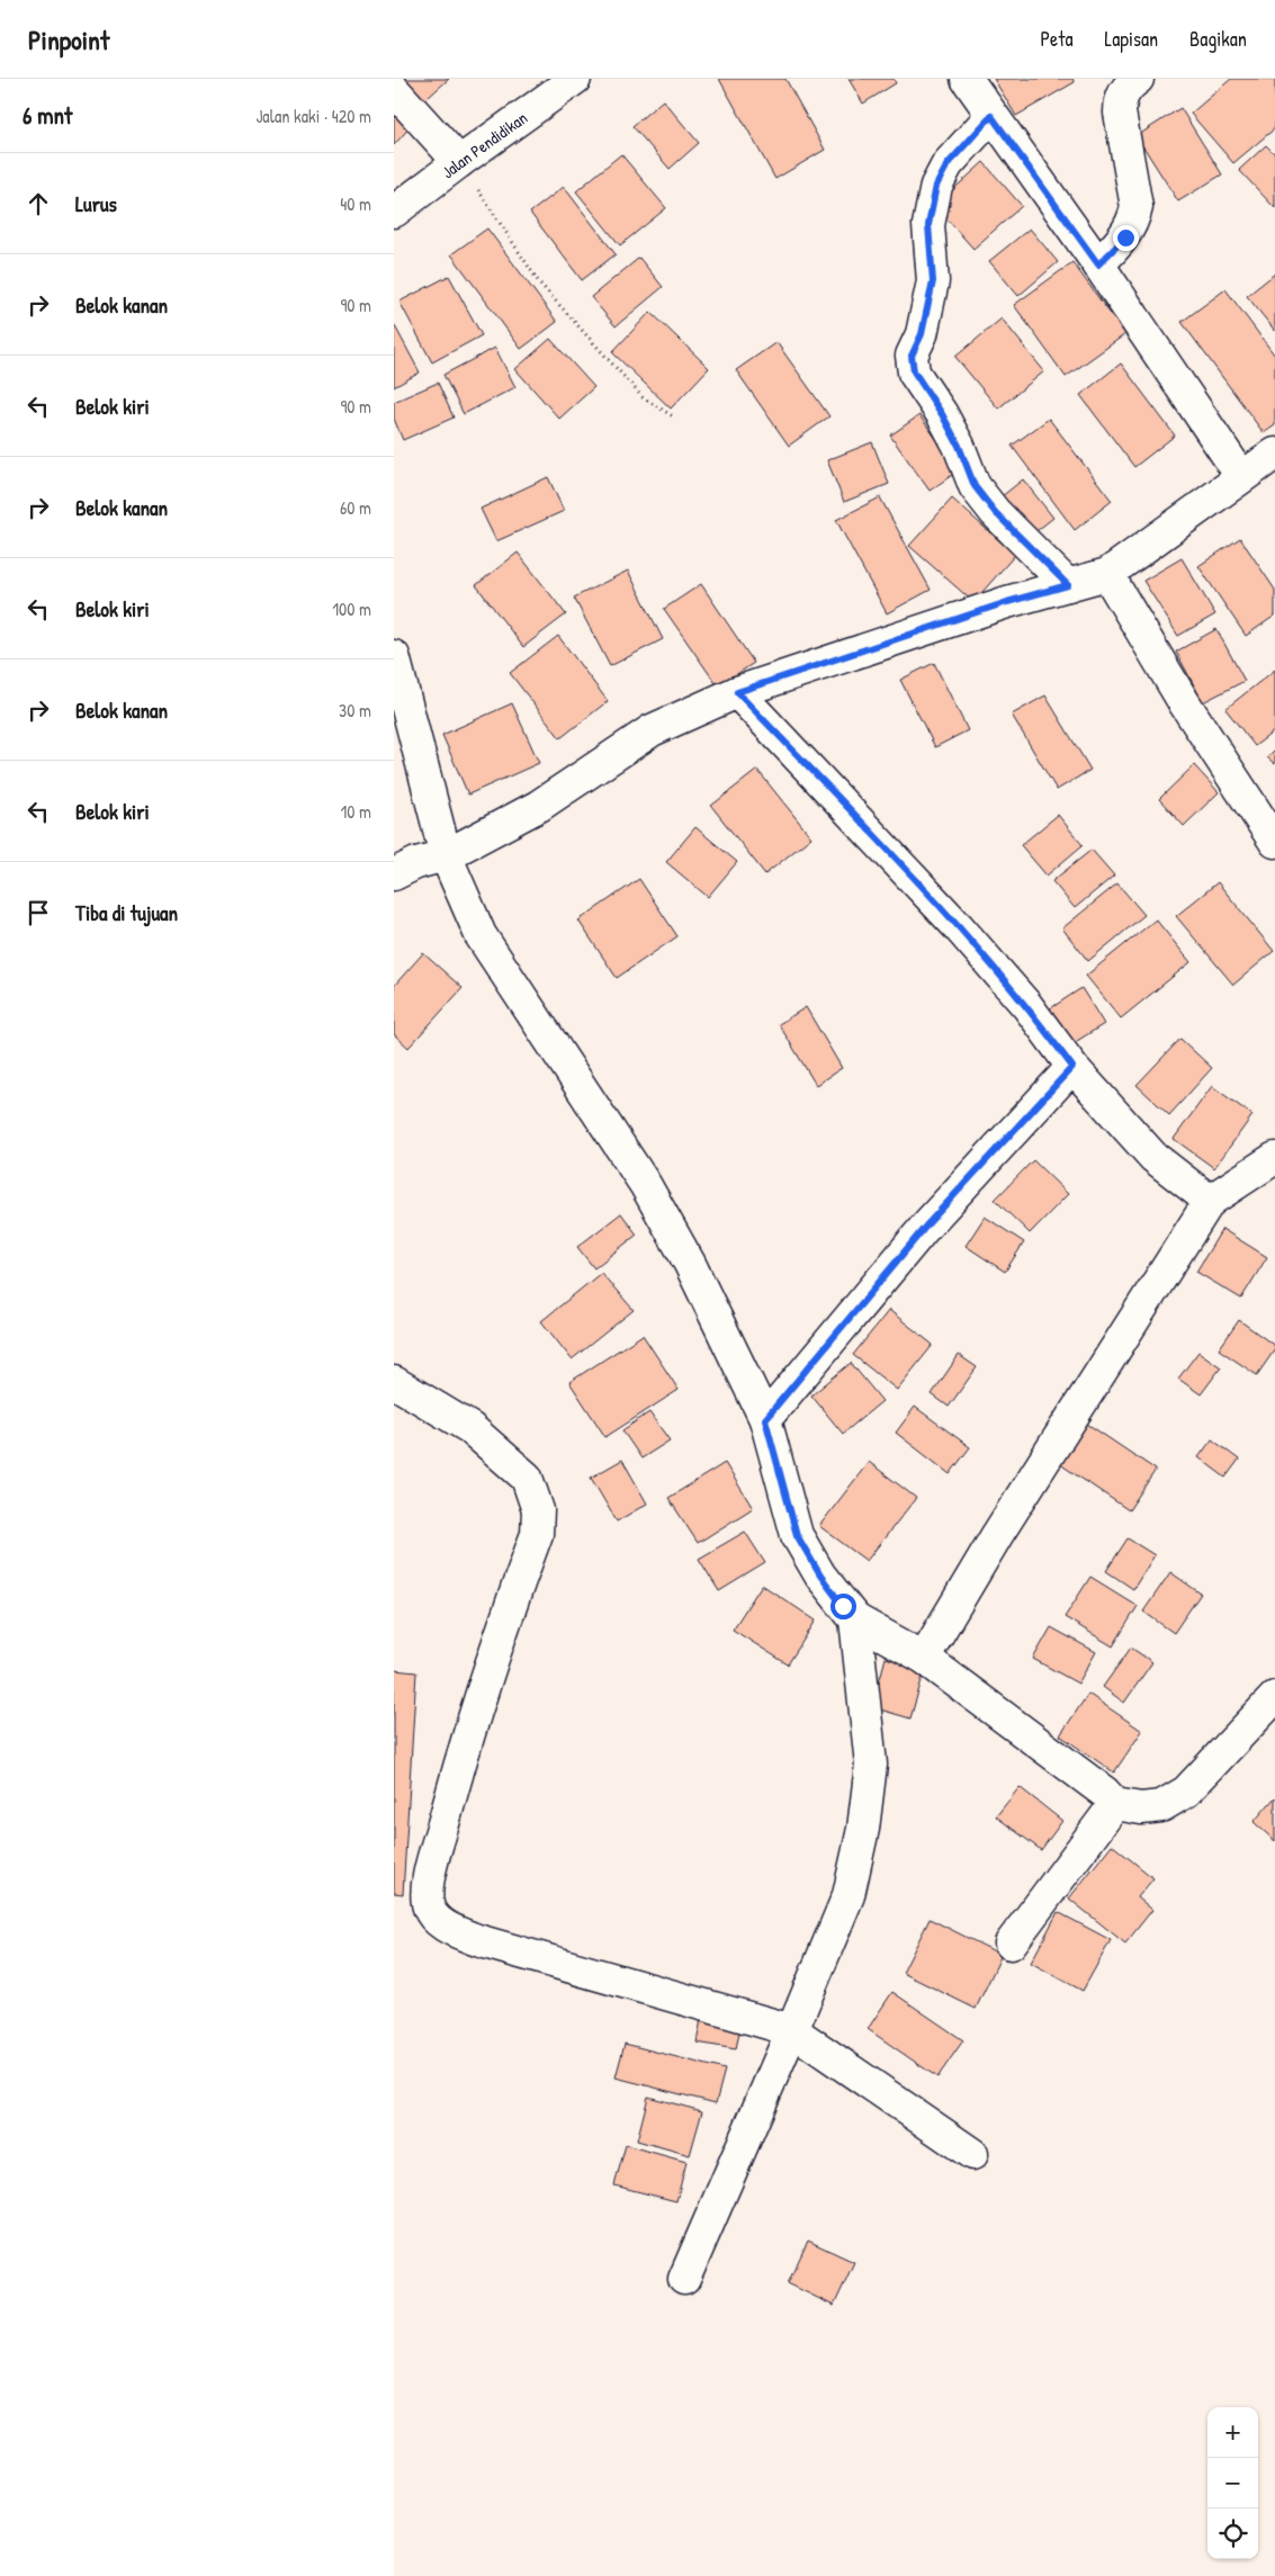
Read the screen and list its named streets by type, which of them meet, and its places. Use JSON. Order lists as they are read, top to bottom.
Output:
{
  "streets": {
    "street": ["Jalan Pendidikan"]
  },
  "page": {
    "header": "Pinpoint",
    "nav": ["Peta", "Lapisan", "Bagikan"],
    "heading": ["6 mnt", "Jalan kaki · 420 m"],
    "list": [
      ["Lurus", "40 m"],
      ["Belok kanan", "90 m"],
      ["Belok kiri", "90 m"],
      ["Belok kanan", "60 m"],
      ["Belok kiri", "100 m"],
      ["Belok kanan", "30 m"],
      ["Belok kiri", "10 m"],
      "Tiba di tujuan"
    ],
    "map_buttons": ["+", "−"]
  }
}
